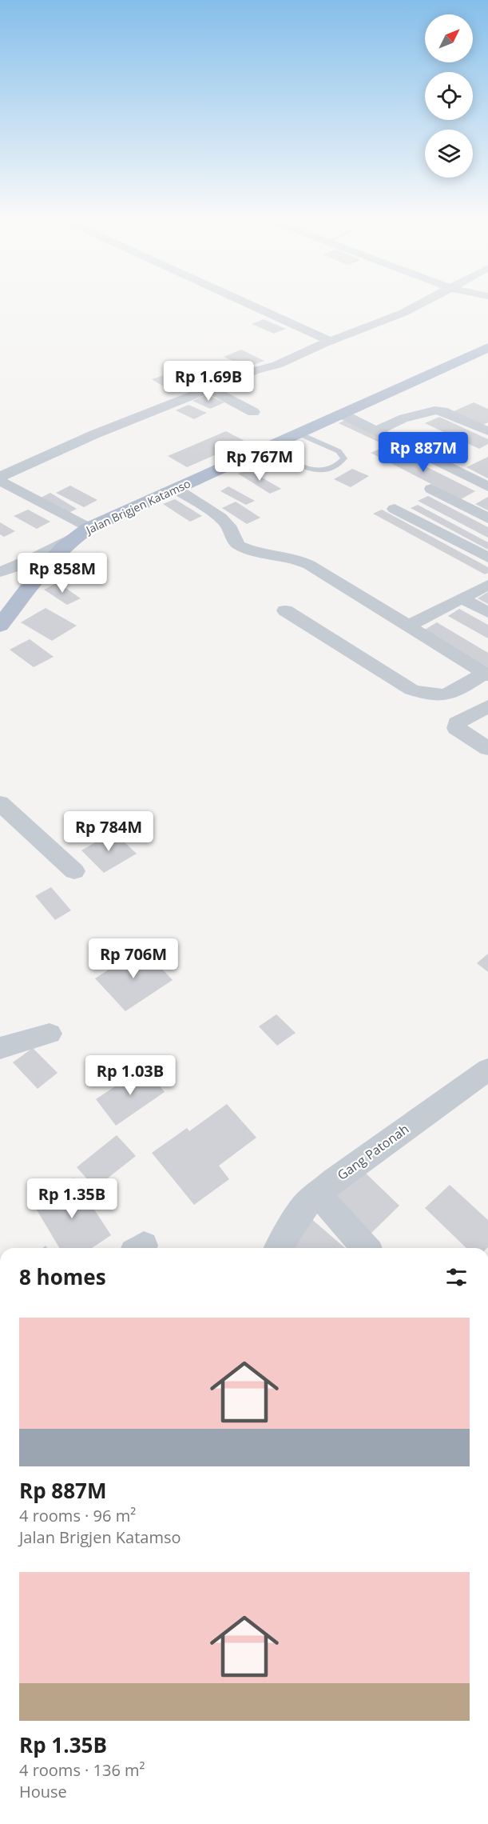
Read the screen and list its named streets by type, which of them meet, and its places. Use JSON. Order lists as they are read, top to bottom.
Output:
{
  "streets": {
    "main road": ["Jalan Brigjen Katamso"],
    "street": ["Gang Patonah"]
  },
  "north": "top right",
  "page": {
    "price": [
      "Rp 1.69B",
      "Rp 887M",
      "Rp 767M",
      "Rp 858M",
      "Rp 784M",
      "Rp 706M",
      "Rp 1.03B",
      "Rp 1.35B"
    ],
    "heading": "8 homes",
    "list": [
      {
        "name": "Rp 887M",
        "note": "4 rooms · 96 m² · Jalan Brigjen Katamso"
      },
      {
        "name": "Rp 1.35B",
        "note": "4 rooms · 136 m² · House"
      }
    ]
  }
}
